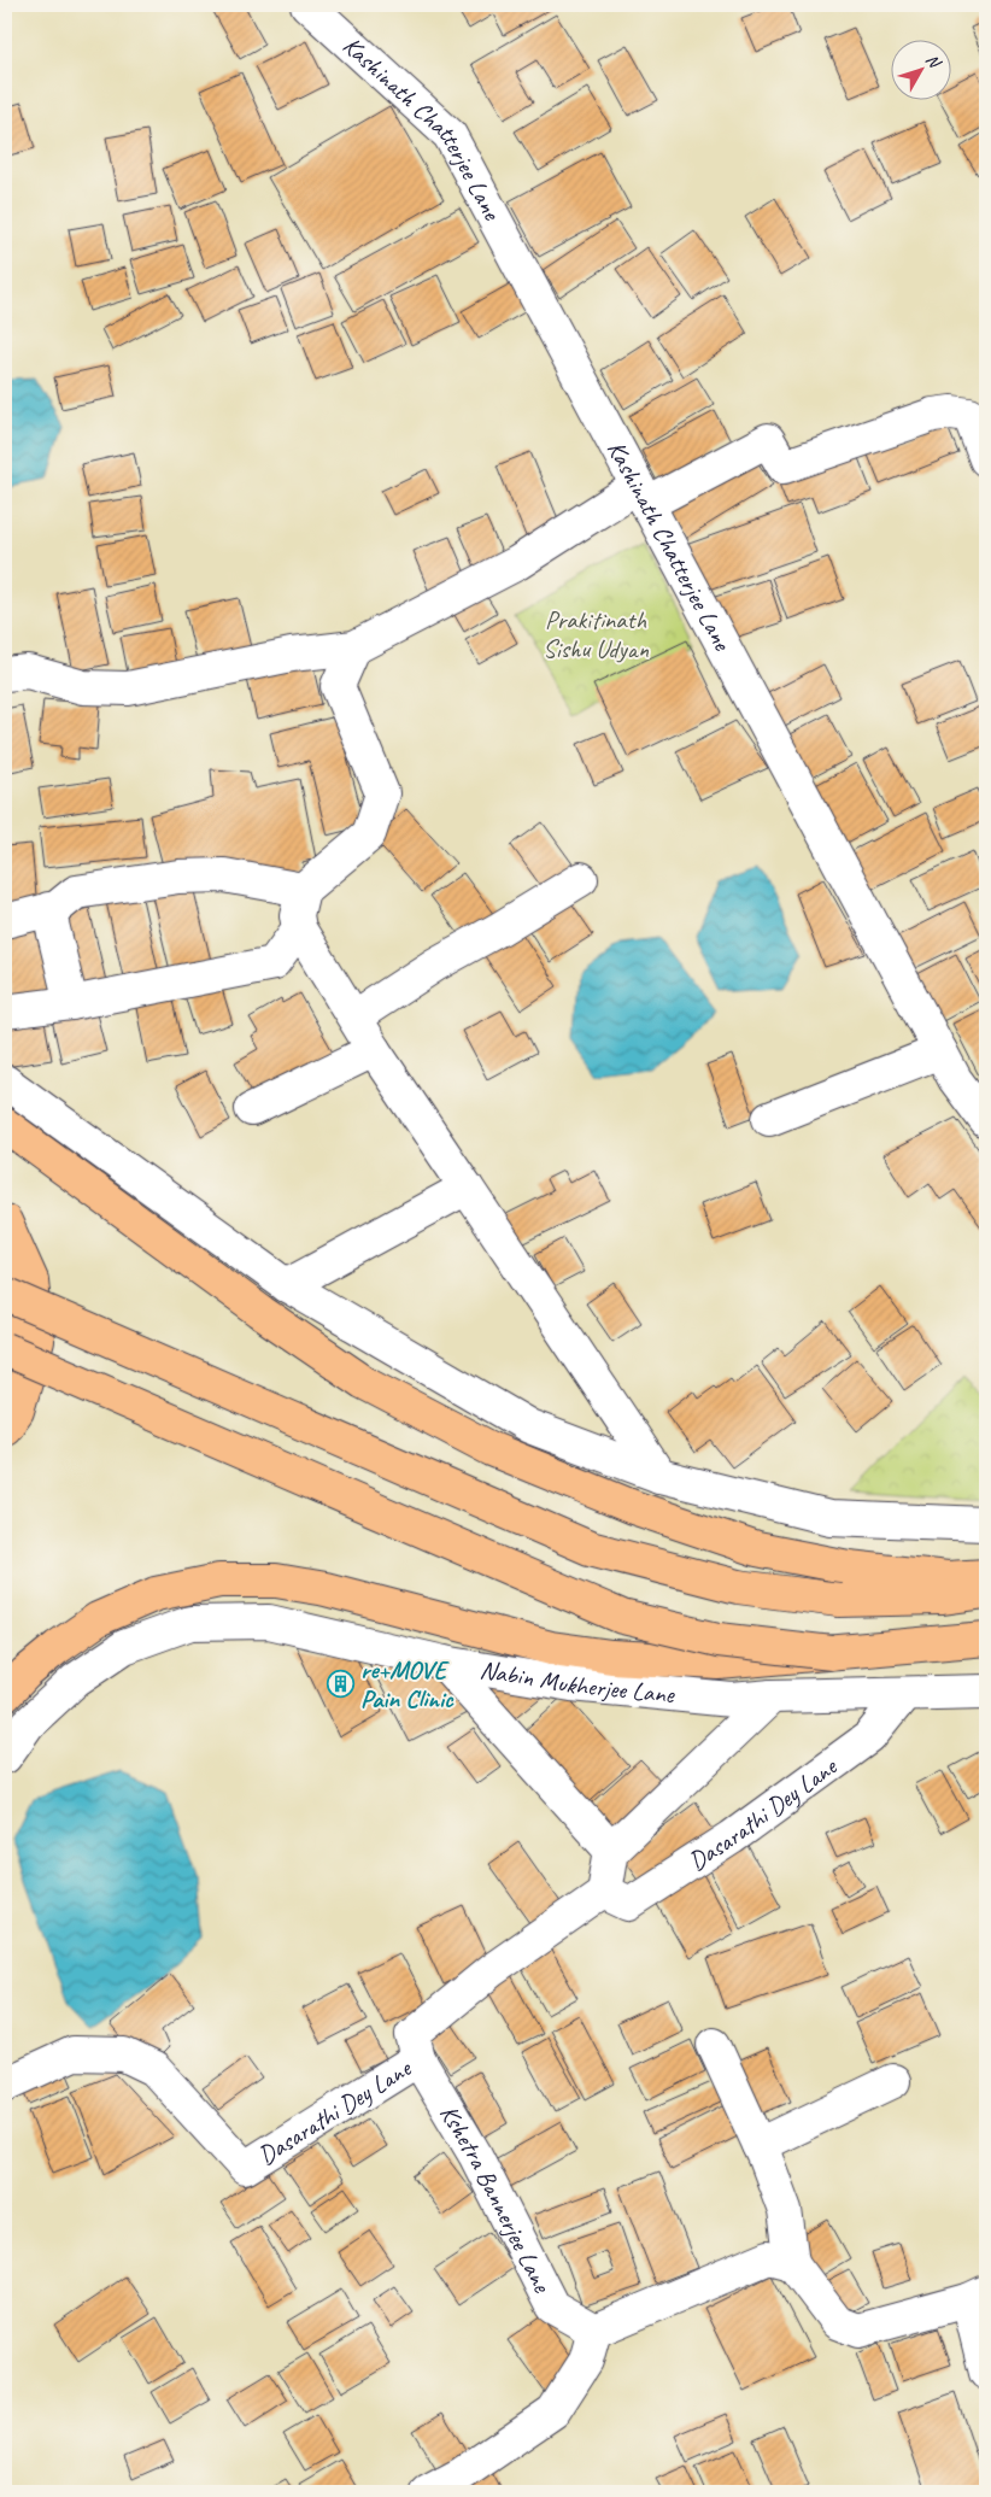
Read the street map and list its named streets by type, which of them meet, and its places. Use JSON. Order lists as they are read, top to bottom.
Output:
{
  "streets": {
    "street": [
      "Kashinath Chatterjee Lane",
      "Nabin Mukherjee Lane",
      "Dasarathi Dey Lane",
      "Kshetra Bannerjee Lane"
    ]
  },
  "crossings": [
    ["Nabin Mukherjee Lane", "Dasarathi Dey Lane"],
    ["Dasarathi Dey Lane", "Kshetra Bannerjee Lane"]
  ],
  "parks": ["Prakitinath Sishu Udyan"],
  "places": {
    "building": ["re+MOVE Pain Clinic"]
  },
  "north": "top right"
}
